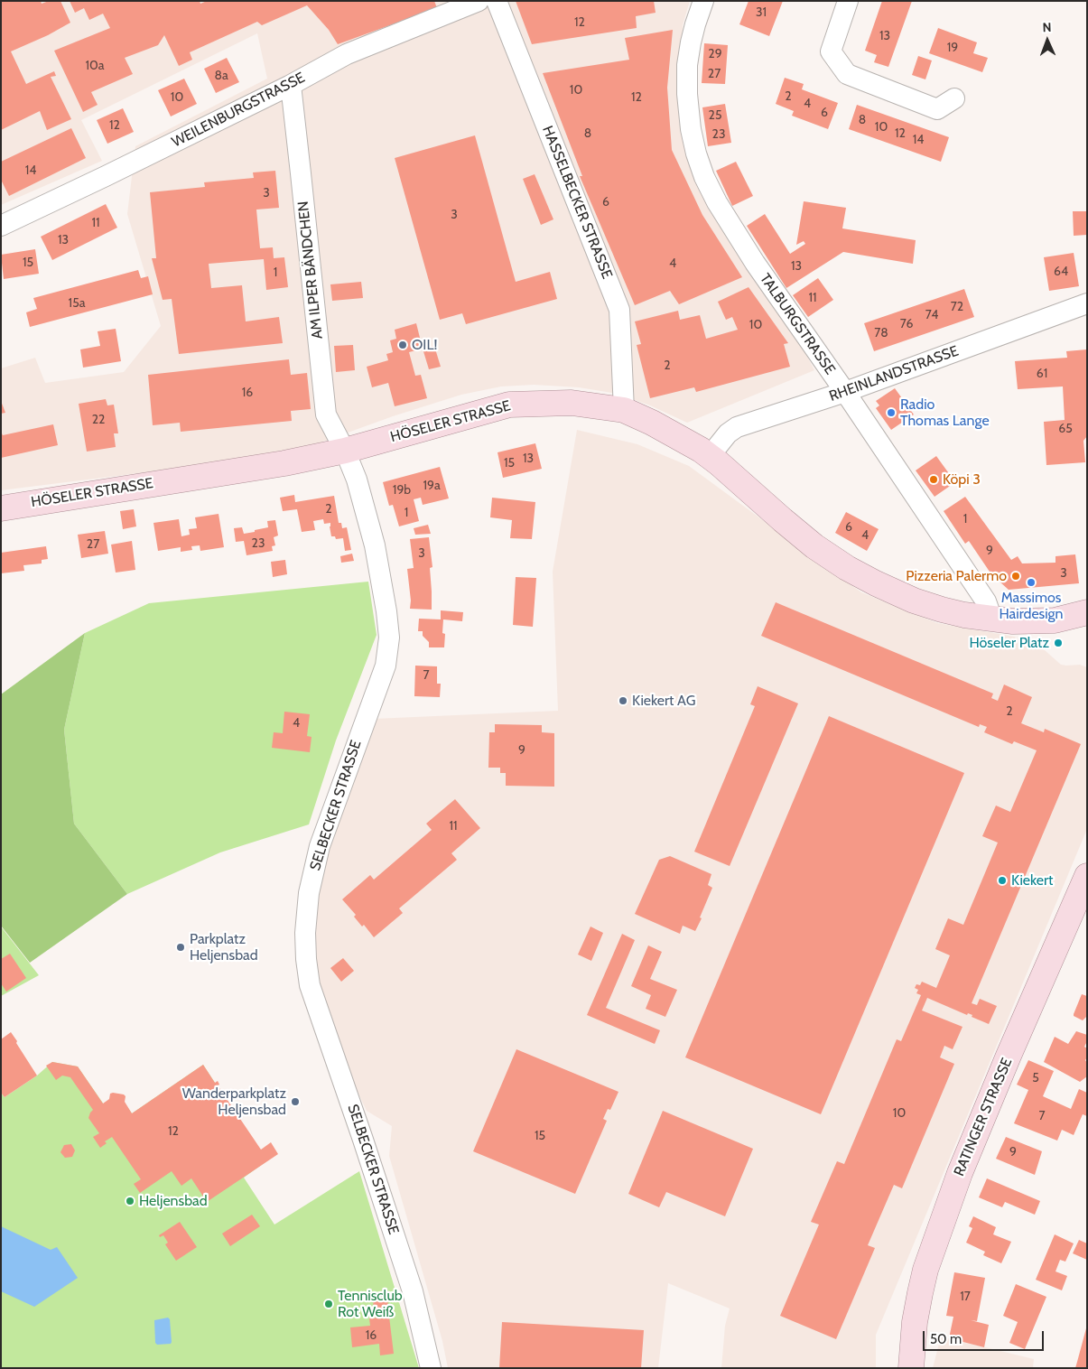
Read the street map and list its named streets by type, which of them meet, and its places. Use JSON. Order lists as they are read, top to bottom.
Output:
{
  "streets": {
    "main road": ["HÖSELER STRASSE", "RATINGER STRASSE"],
    "street": [
      "WEILENBURGSTRASSE",
      "HASSELBECKER STRASSE",
      "AM ILPER BÄNDCHEN",
      "TALBURGSTRASSE",
      "RHEINLANDSTRASSE",
      "SELBECKER STRASSE"
    ]
  },
  "crossings": [
    ["WEILENBURGSTRASSE", "AM ILPER BÄNDCHEN"],
    ["HASSELBECKER STRASSE", "HÖSELER STRASSE"],
    ["AM ILPER BÄNDCHEN", "HÖSELER STRASSE"],
    ["AM ILPER BÄNDCHEN", "SELBECKER STRASSE"],
    ["TALBURGSTRASSE", "RHEINLANDSTRASSE"],
    ["TALBURGSTRASSE", "HÖSELER STRASSE"],
    ["RHEINLANDSTRASSE", "HÖSELER STRASSE"],
    ["HÖSELER STRASSE", "SELBECKER STRASSE"]
  ],
  "places": [
    "OIL!",
    "Radio Thomas Lange",
    "Köpi 3",
    "Pizzeria Palermo",
    "Massimos Hairdesign",
    "Höseler Platz",
    "Kiekert AG",
    "Kiekert",
    "Parkplatz Heljensbad",
    "Wanderparkplatz Heljensbad",
    "Heljensbad",
    "Tennisclub Rot Weiß"
  ],
  "house_numbers": [
    "31",
    "12",
    "13",
    "19",
    "29",
    "10a",
    "27",
    "8a",
    "10",
    "2",
    "10",
    "12",
    "4",
    "6",
    "25",
    "8",
    "12",
    "10",
    "8",
    "12",
    "23",
    "14",
    "14",
    "3",
    "6",
    "3",
    "11",
    "13",
    "15",
    "4",
    "13",
    "64",
    "1",
    "11",
    "15a",
    "72",
    "74",
    "76",
    "10",
    "78",
    "2",
    "61",
    "16",
    "22",
    "65",
    "13",
    "15",
    "19a",
    "19b",
    "2",
    "1",
    "1",
    "6",
    "4",
    "23",
    "27",
    "9",
    "3",
    "3",
    "7",
    "2",
    "4",
    "9",
    "11",
    "5",
    "10",
    "7",
    "12",
    "15",
    "9",
    "17",
    "16"
  ],
  "scale_bar": "50 m",
  "north": "top"
}
